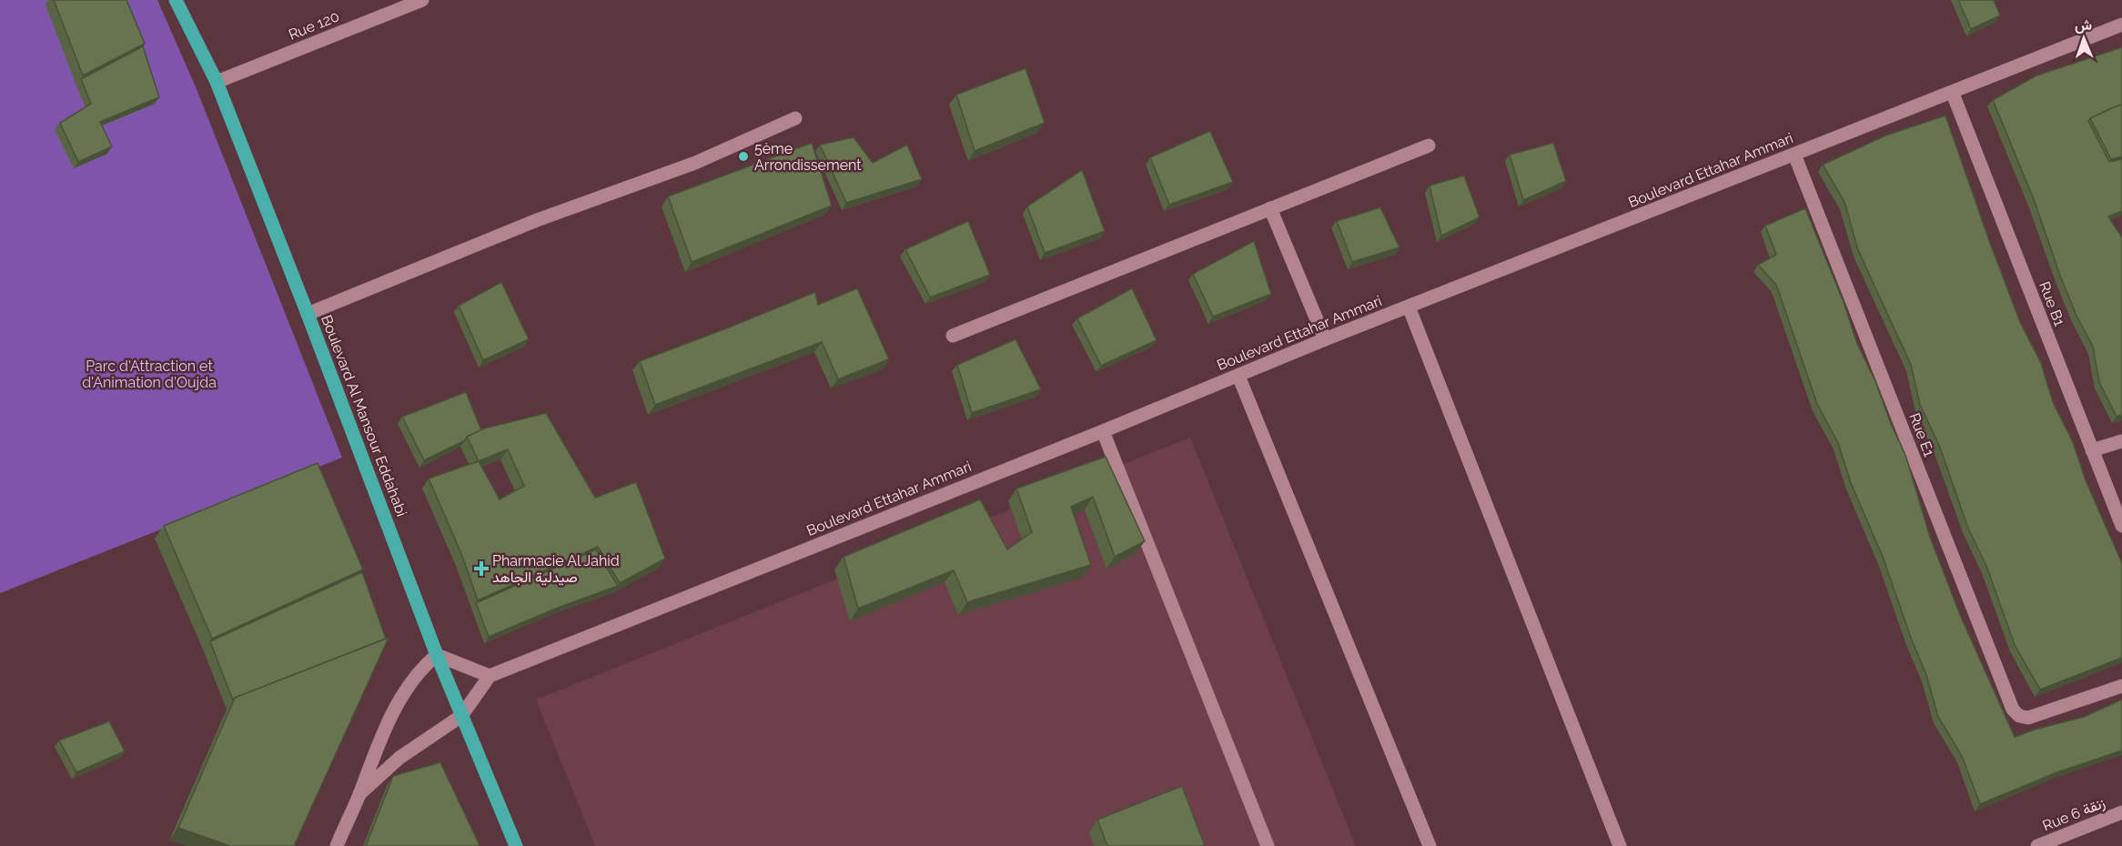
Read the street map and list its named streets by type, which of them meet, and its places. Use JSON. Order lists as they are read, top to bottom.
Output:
{
  "streets": {
    "main road": ["Boulevard Al Mansour Eddahabi"],
    "street": [
      "Rue 120",
      "Boulevard Ettahar Ammari",
      "Rue B1",
      "Rue E1",
      "Rue 6 زنقة"
    ]
  },
  "crossings": [
    ["Rue 120", "Boulevard Al Mansour Eddahabi"],
    ["Boulevard Ettahar Ammari", "Rue B1"],
    ["Boulevard Ettahar Ammari", "Rue E1"]
  ],
  "parks": ["Parc d'Attraction et d'Animation d'Oujda"],
  "places": {
    "other": ["5ème Arrondissement"],
    "health": ["Pharmacie Al Jahid صيدلية الجاهد"]
  },
  "north": "top"
}
